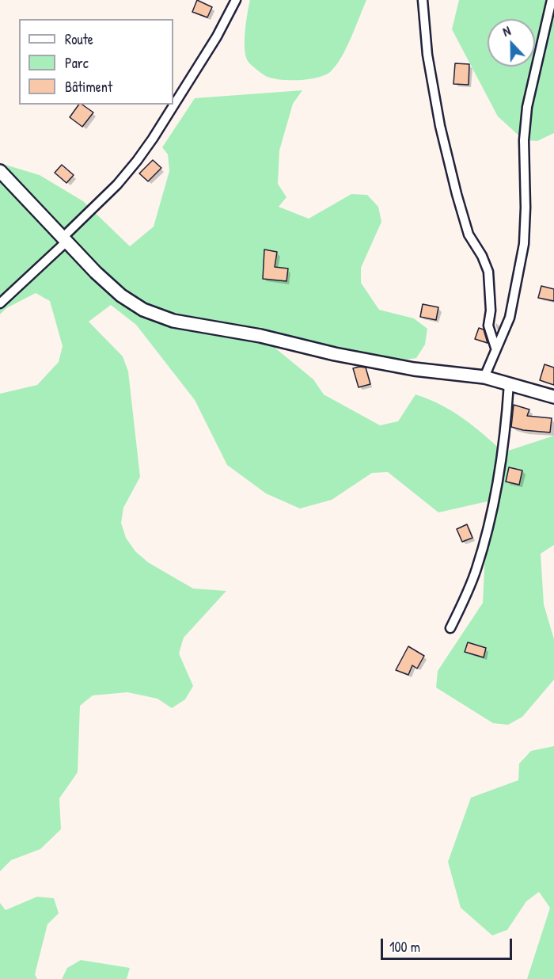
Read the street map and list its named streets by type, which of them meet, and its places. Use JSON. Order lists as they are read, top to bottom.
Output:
{
  "legend": ["Route", "Parc", "Bâtiment"],
  "scale_bar": "100 m",
  "north": "top"
}
